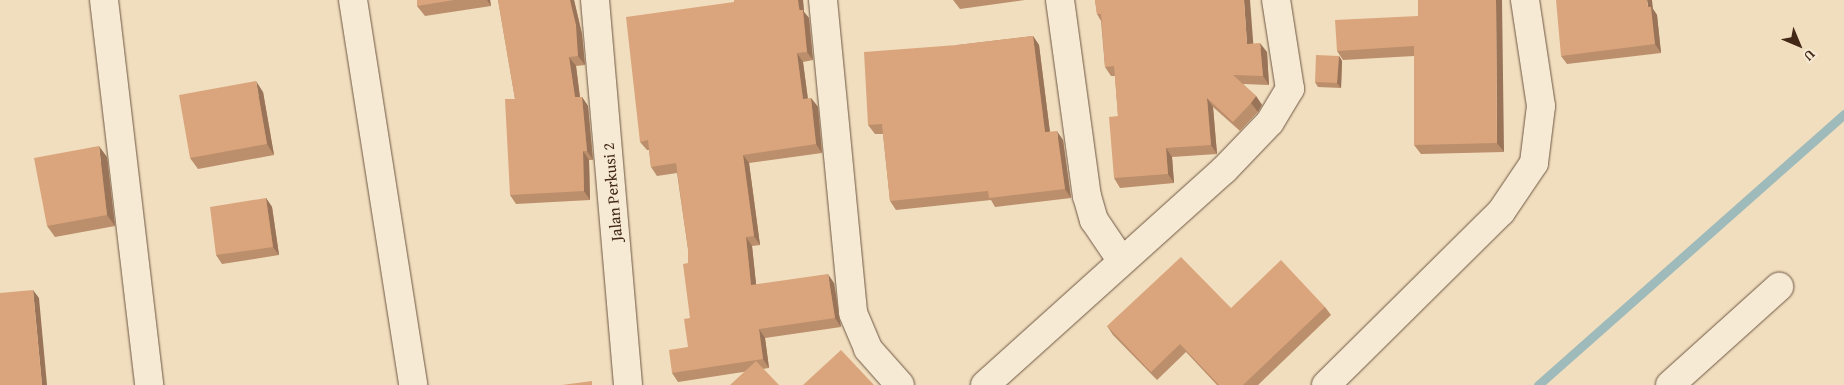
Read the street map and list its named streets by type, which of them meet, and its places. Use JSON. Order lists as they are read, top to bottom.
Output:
{
  "streets": {
    "street": ["Jalan Perkusi 2"]
  },
  "north": "bottom right"
}
